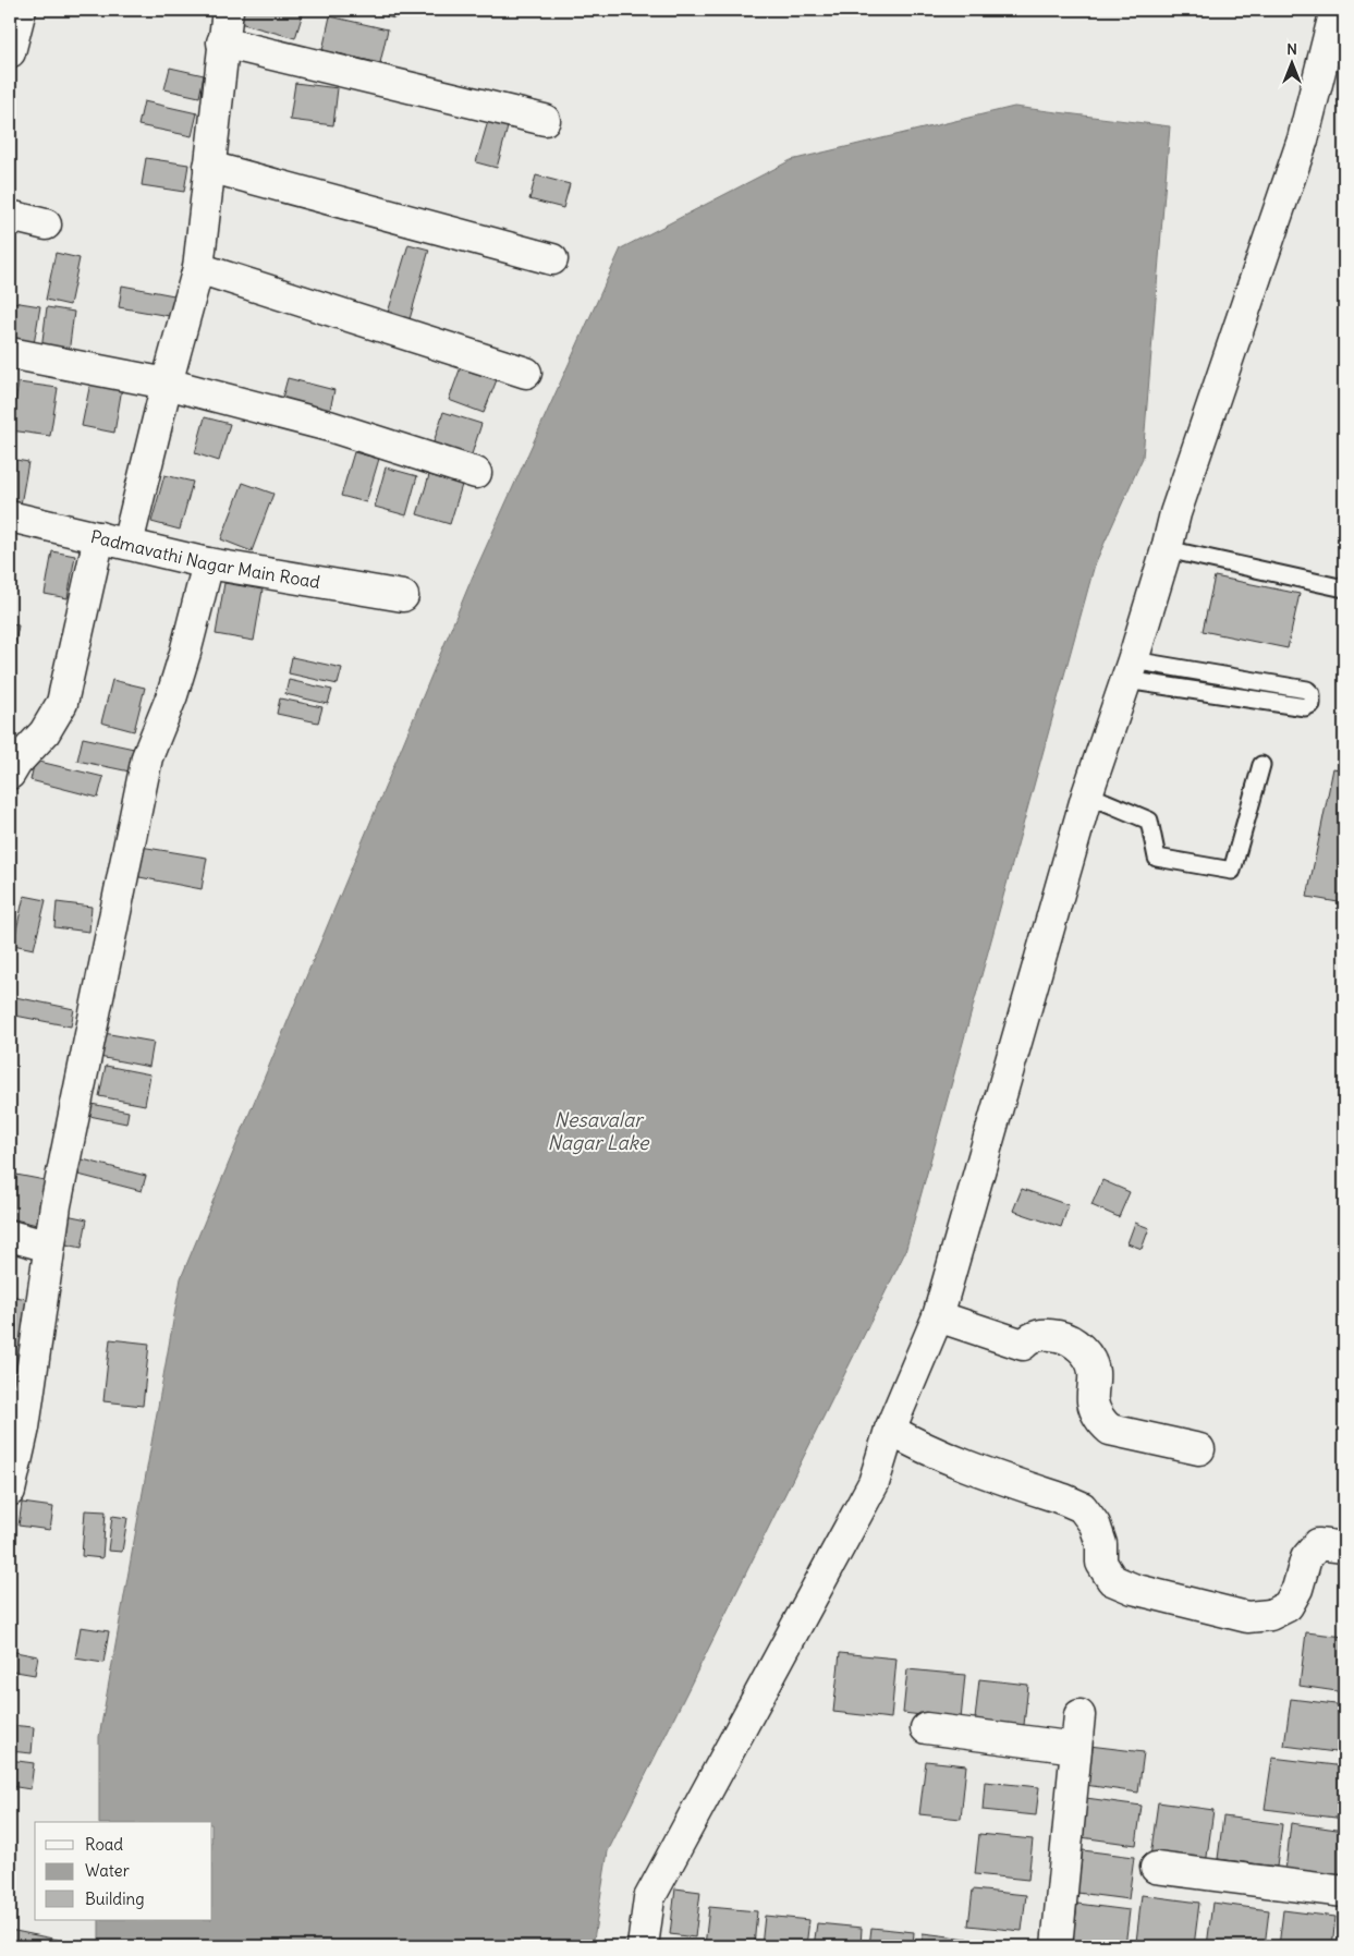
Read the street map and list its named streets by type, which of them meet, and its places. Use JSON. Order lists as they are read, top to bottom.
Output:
{
  "streets": {
    "street": ["Padmavathi Nagar Main Road"]
  },
  "water": ["Nesavalar Nagar Lake"],
  "legend": ["Road", "Water", "Building"],
  "north": "top"
}
